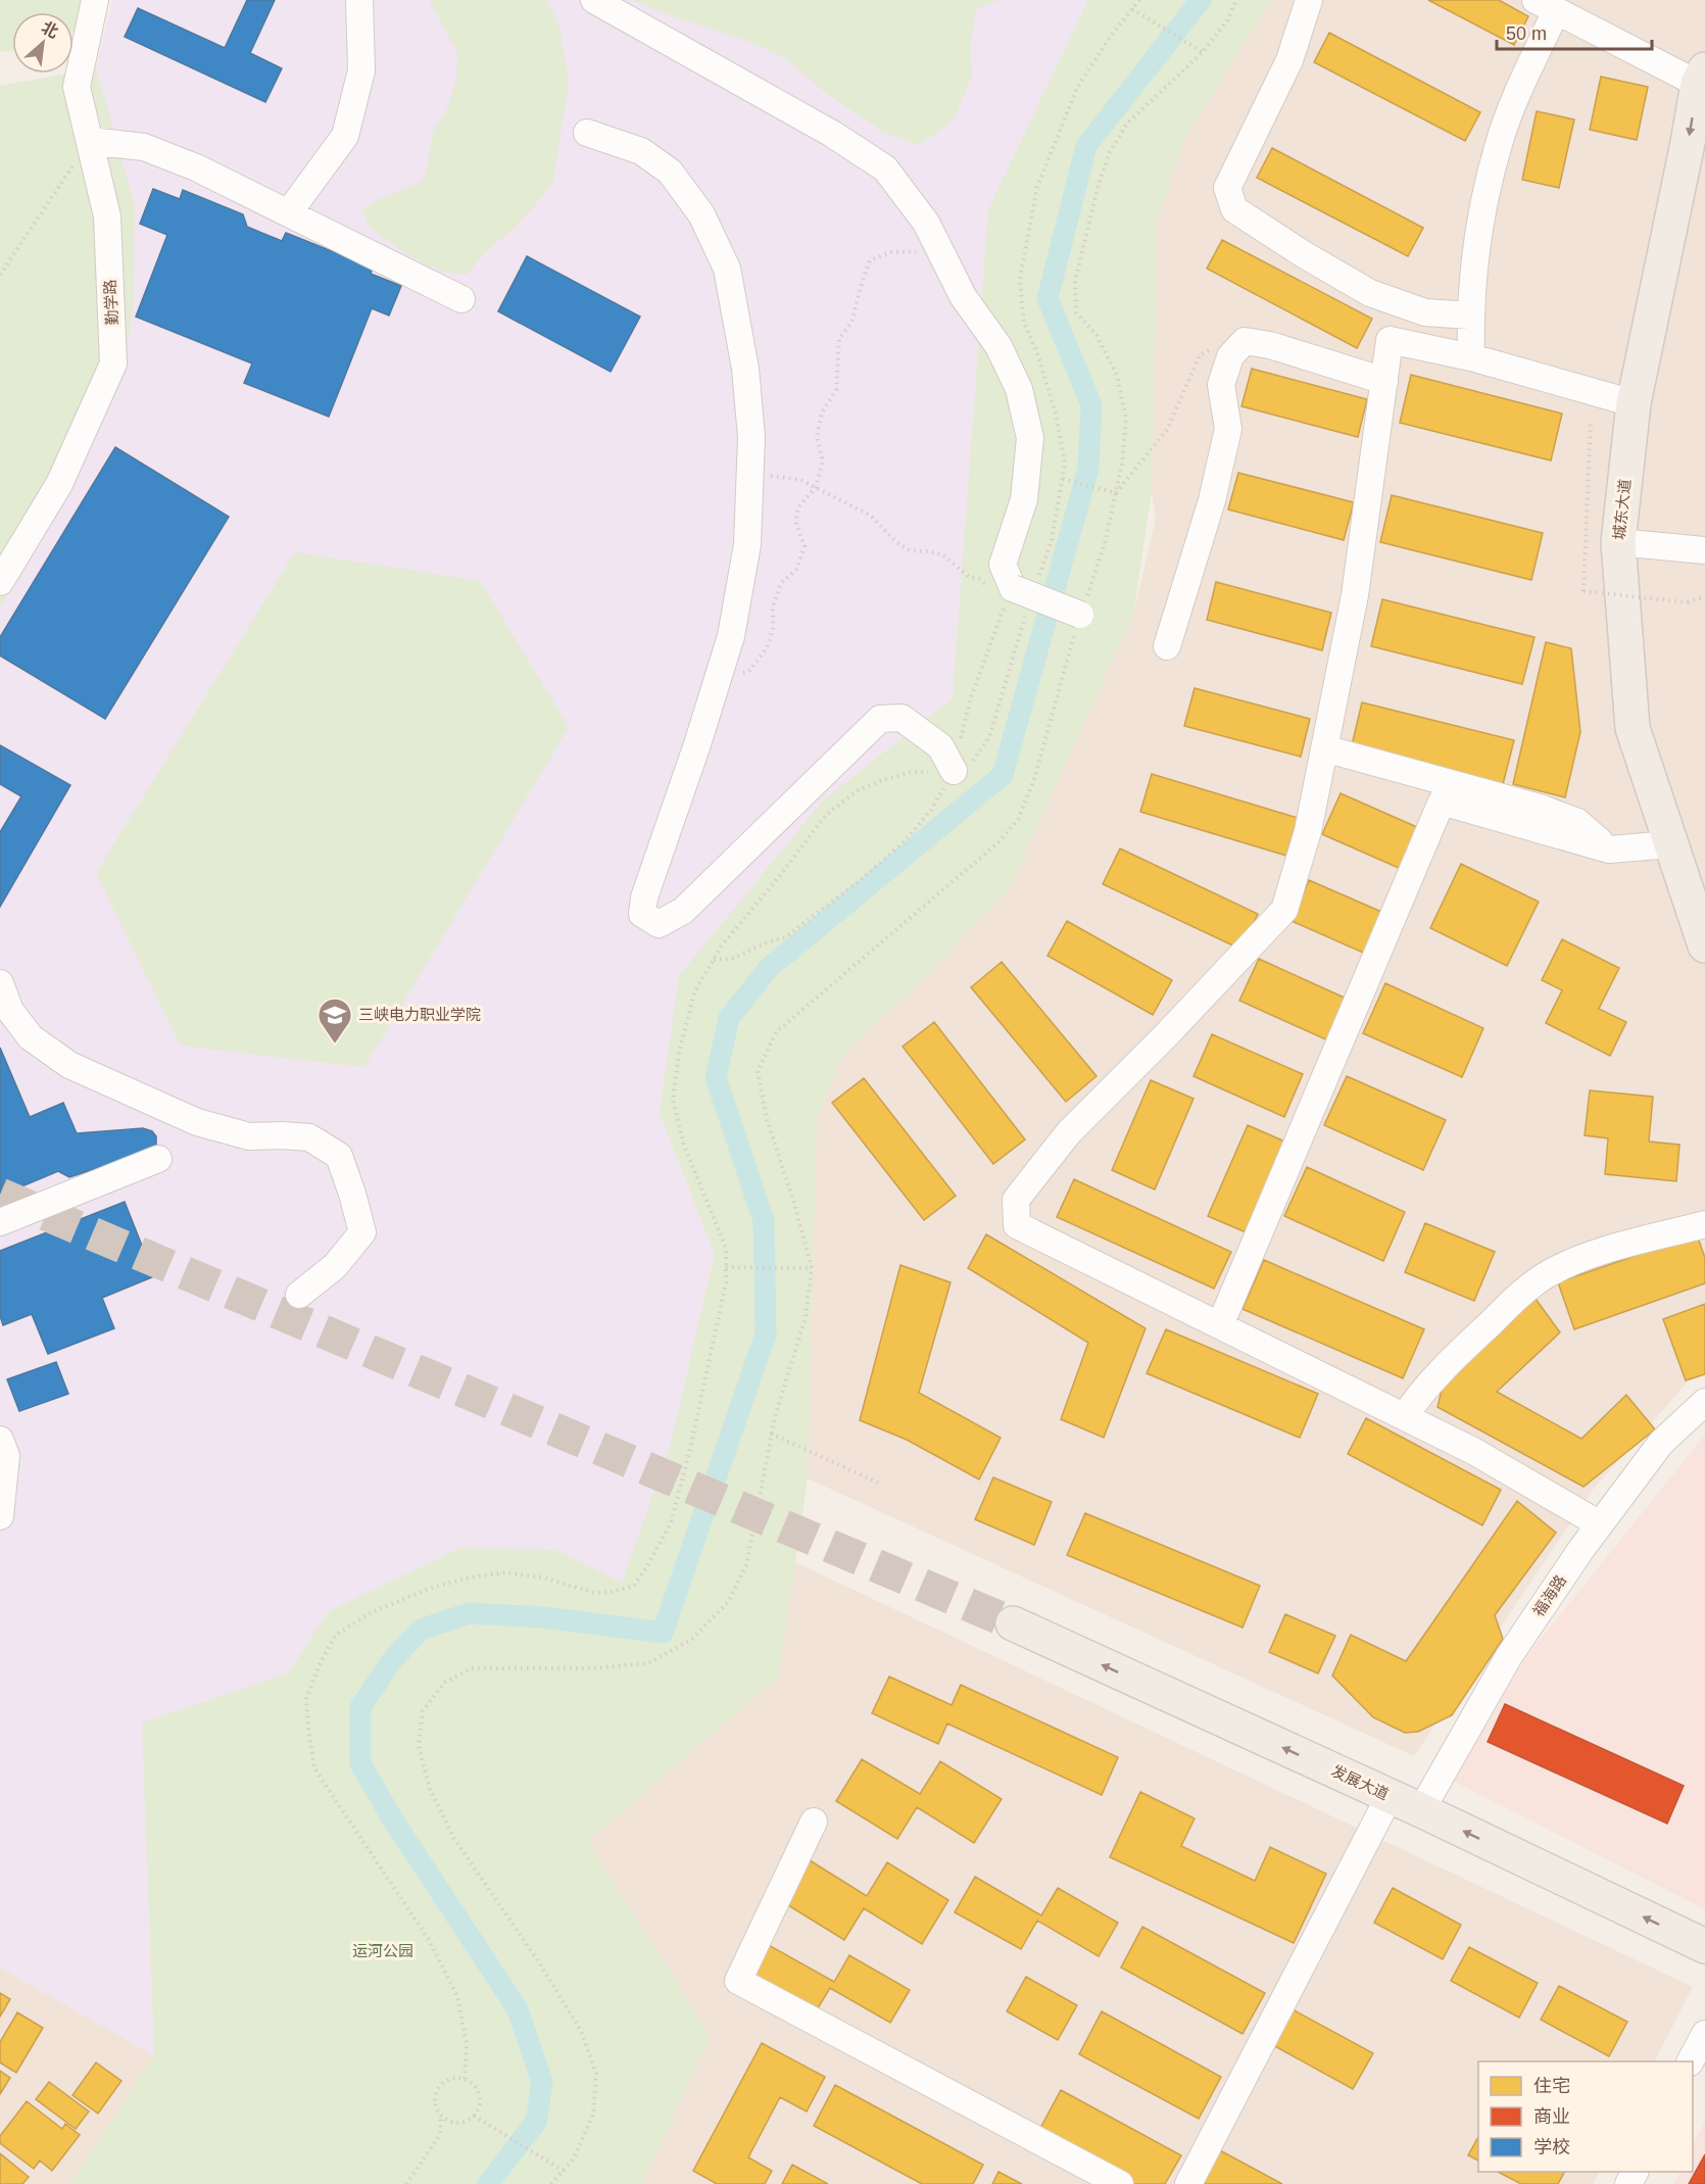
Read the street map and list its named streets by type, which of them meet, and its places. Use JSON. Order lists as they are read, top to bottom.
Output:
{
  "streets": {
    "main road": ["城东大道", "发展大道"],
    "street": ["勤学路", "福海路"]
  },
  "crossings": [
    ["福海路", "发展大道"]
  ],
  "one_way": ["发展大道"],
  "parks": ["运河公园"],
  "places": {
    "school or university": ["三峡电力职业学院"]
  },
  "legend": ["住宅", "商业", "学校"],
  "scale_bar": "50 m",
  "north": "top right"
}
